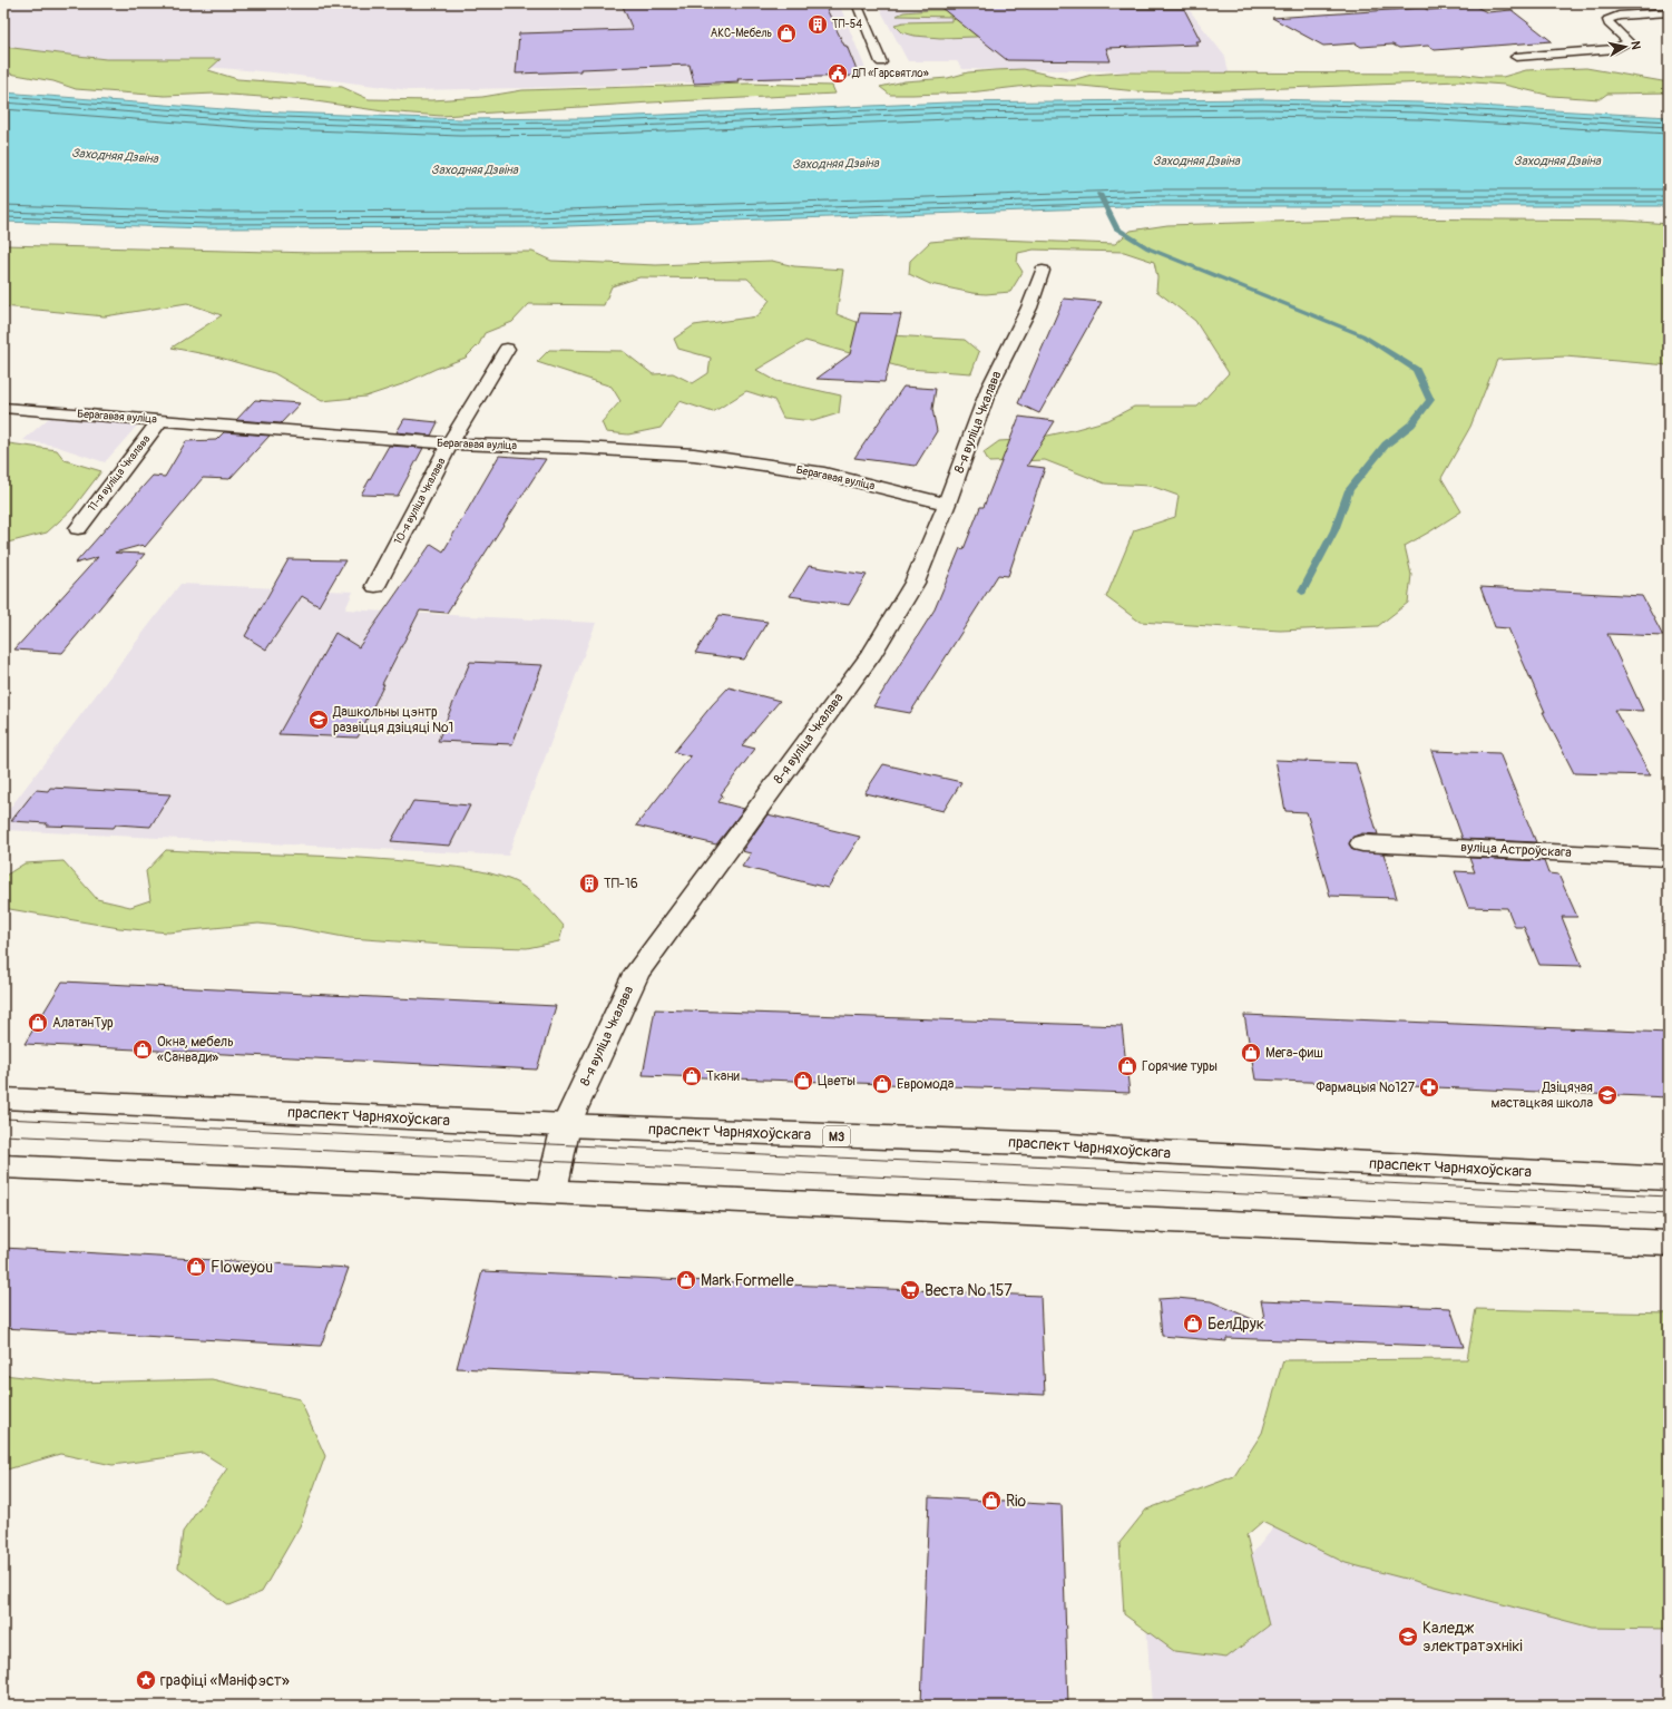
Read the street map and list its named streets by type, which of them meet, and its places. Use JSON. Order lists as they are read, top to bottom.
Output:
{
  "streets": {
    "street": [
      "Берагавая вуліца",
      "8-я вуліца Чкалава",
      "11-я вуліца Чкалава",
      "10-я вуліца Чкалава",
      "вуліца Астроўскага",
      "праспект Чарняхоўскага",
      "М3"
    ]
  },
  "crossings": [
    ["Берагавая вуліца", "8-я вуліца Чкалава"],
    ["Берагавая вуліца", "11-я вуліца Чкалава"],
    ["Берагавая вуліца", "10-я вуліца Чкалава"],
    ["8-я вуліца Чкалава", "праспект Чарняхоўскага"]
  ],
  "water": ["Заходняя Дзвіна"],
  "places": {
    "building": ["ТП-54", "ТП-16"],
    "shop": [
      "АКС-Мебель",
      "АлатанТур",
      "Окна, мебель «Санвади»",
      "Мега-фиш",
      "Горячие туры",
      "Ткани",
      "Цветы",
      "Евромода",
      "Floweyou",
      "Mark Formelle",
      "БелДрук",
      "Rio"
    ],
    "public building": ["ДП «Гарсвятло»"],
    "school or university": ["Дашкольны цэнтр развіцця дзіцяці №1", "Дзіцячая мастацкая школа", "Каледж электратэхнікі"],
    "pharmacy": ["Фармацыя №127"],
    "supermarket": ["Веста № 157"],
    "place": ["графіці «Маніфэст»"]
  },
  "north": "right"
}
